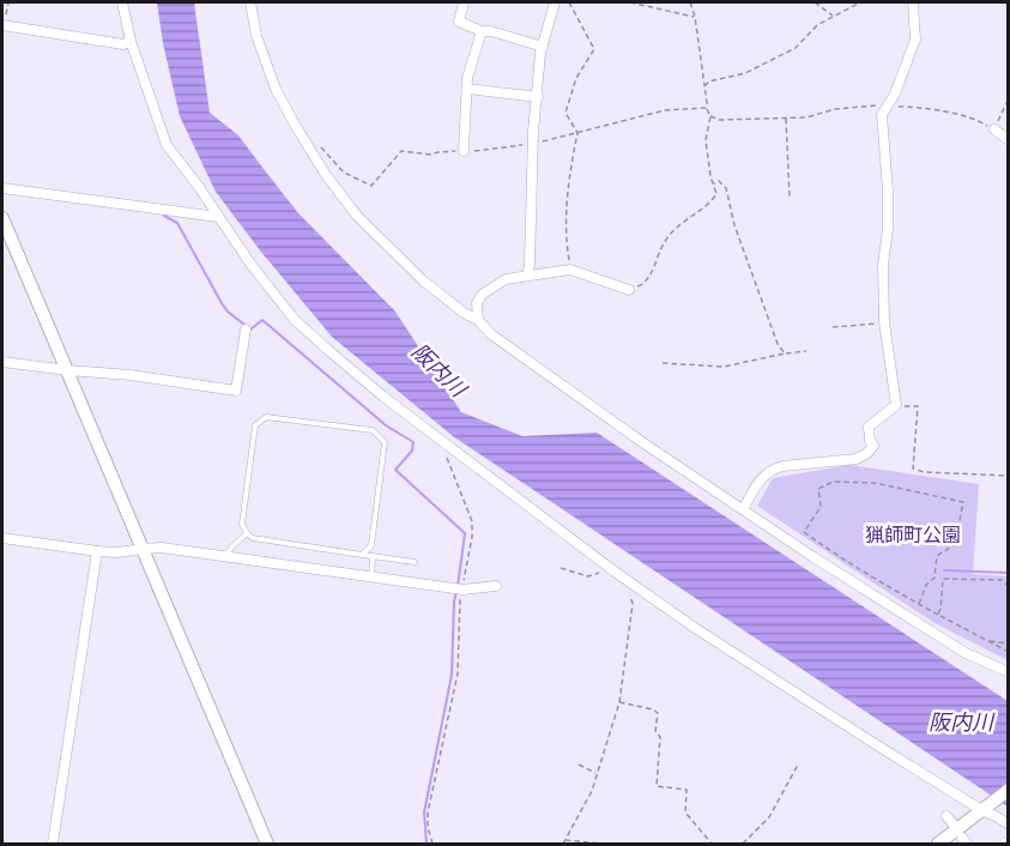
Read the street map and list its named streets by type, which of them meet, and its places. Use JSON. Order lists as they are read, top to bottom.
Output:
{
  "water": ["阪内川"],
  "parks": ["猟師町公園"]
}
